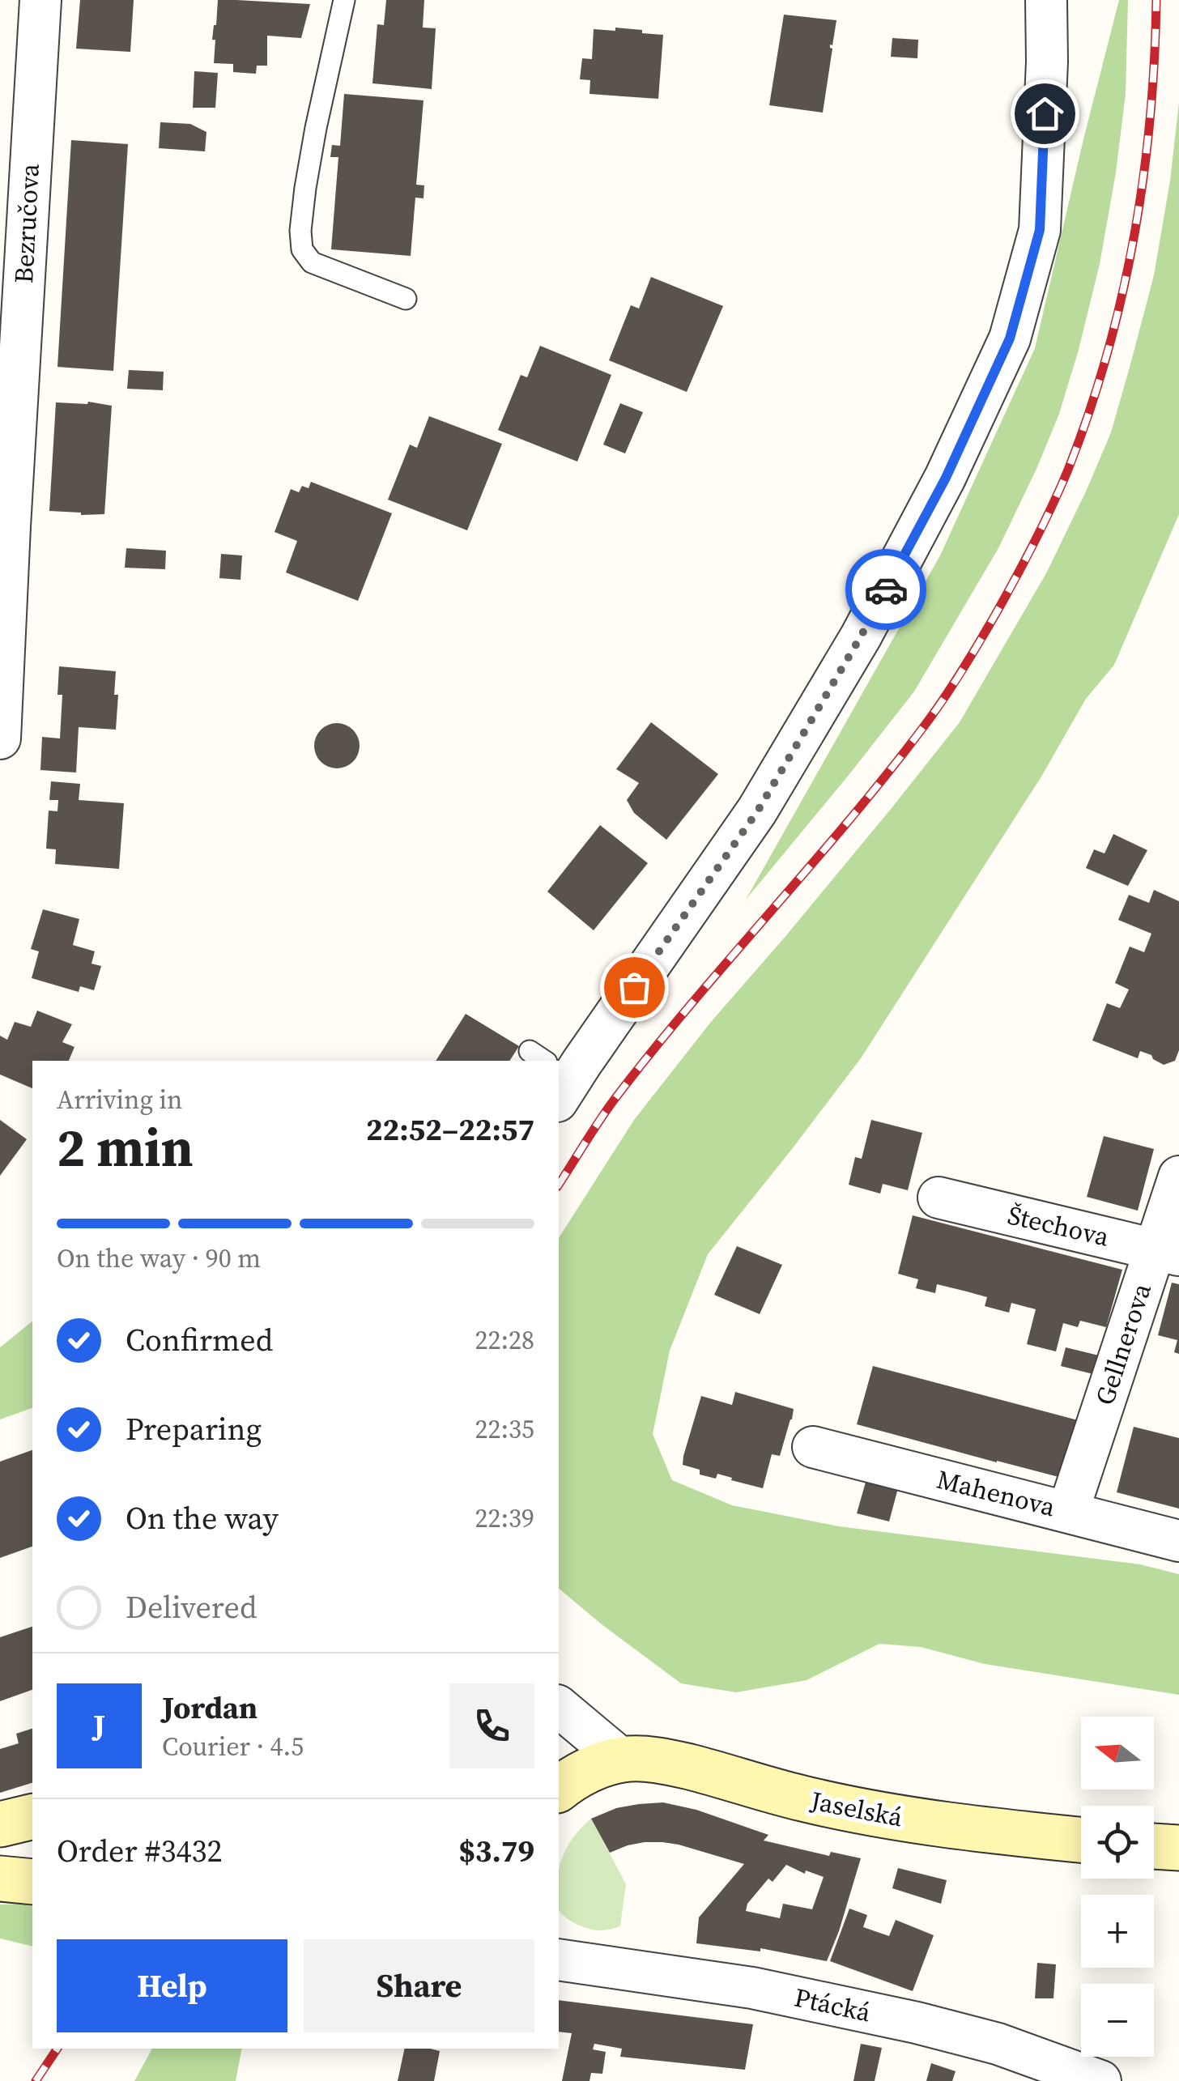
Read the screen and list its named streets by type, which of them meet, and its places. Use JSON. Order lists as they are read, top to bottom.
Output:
{
  "streets": {
    "street": [
      "Bezručova",
      "Štechova",
      "Gellnerova",
      "Mahenova",
      "Jaselská",
      "Ptácká"
    ]
  },
  "crossings": [
    ["Štechova", "Gellnerova"],
    ["Gellnerova", "Mahenova"]
  ],
  "north": "left",
  "page": {
    "heading": ["2 min", "Arriving in", "22:52–22:57"],
    "panel": [
      "Jordan",
      "Courier · 4.5",
      "Order #3432",
      "$3.79"
    ],
    "bar": "On the way · 90 m",
    "list": [
      ["Confirmed", "22:28"],
      ["Preparing", "22:35"],
      ["On the way", "22:39"],
      "Delivered"
    ],
    "round": "J",
    "map_buttons": ["+", "−"],
    "buttons": ["Help", "Share"]
  }
}
